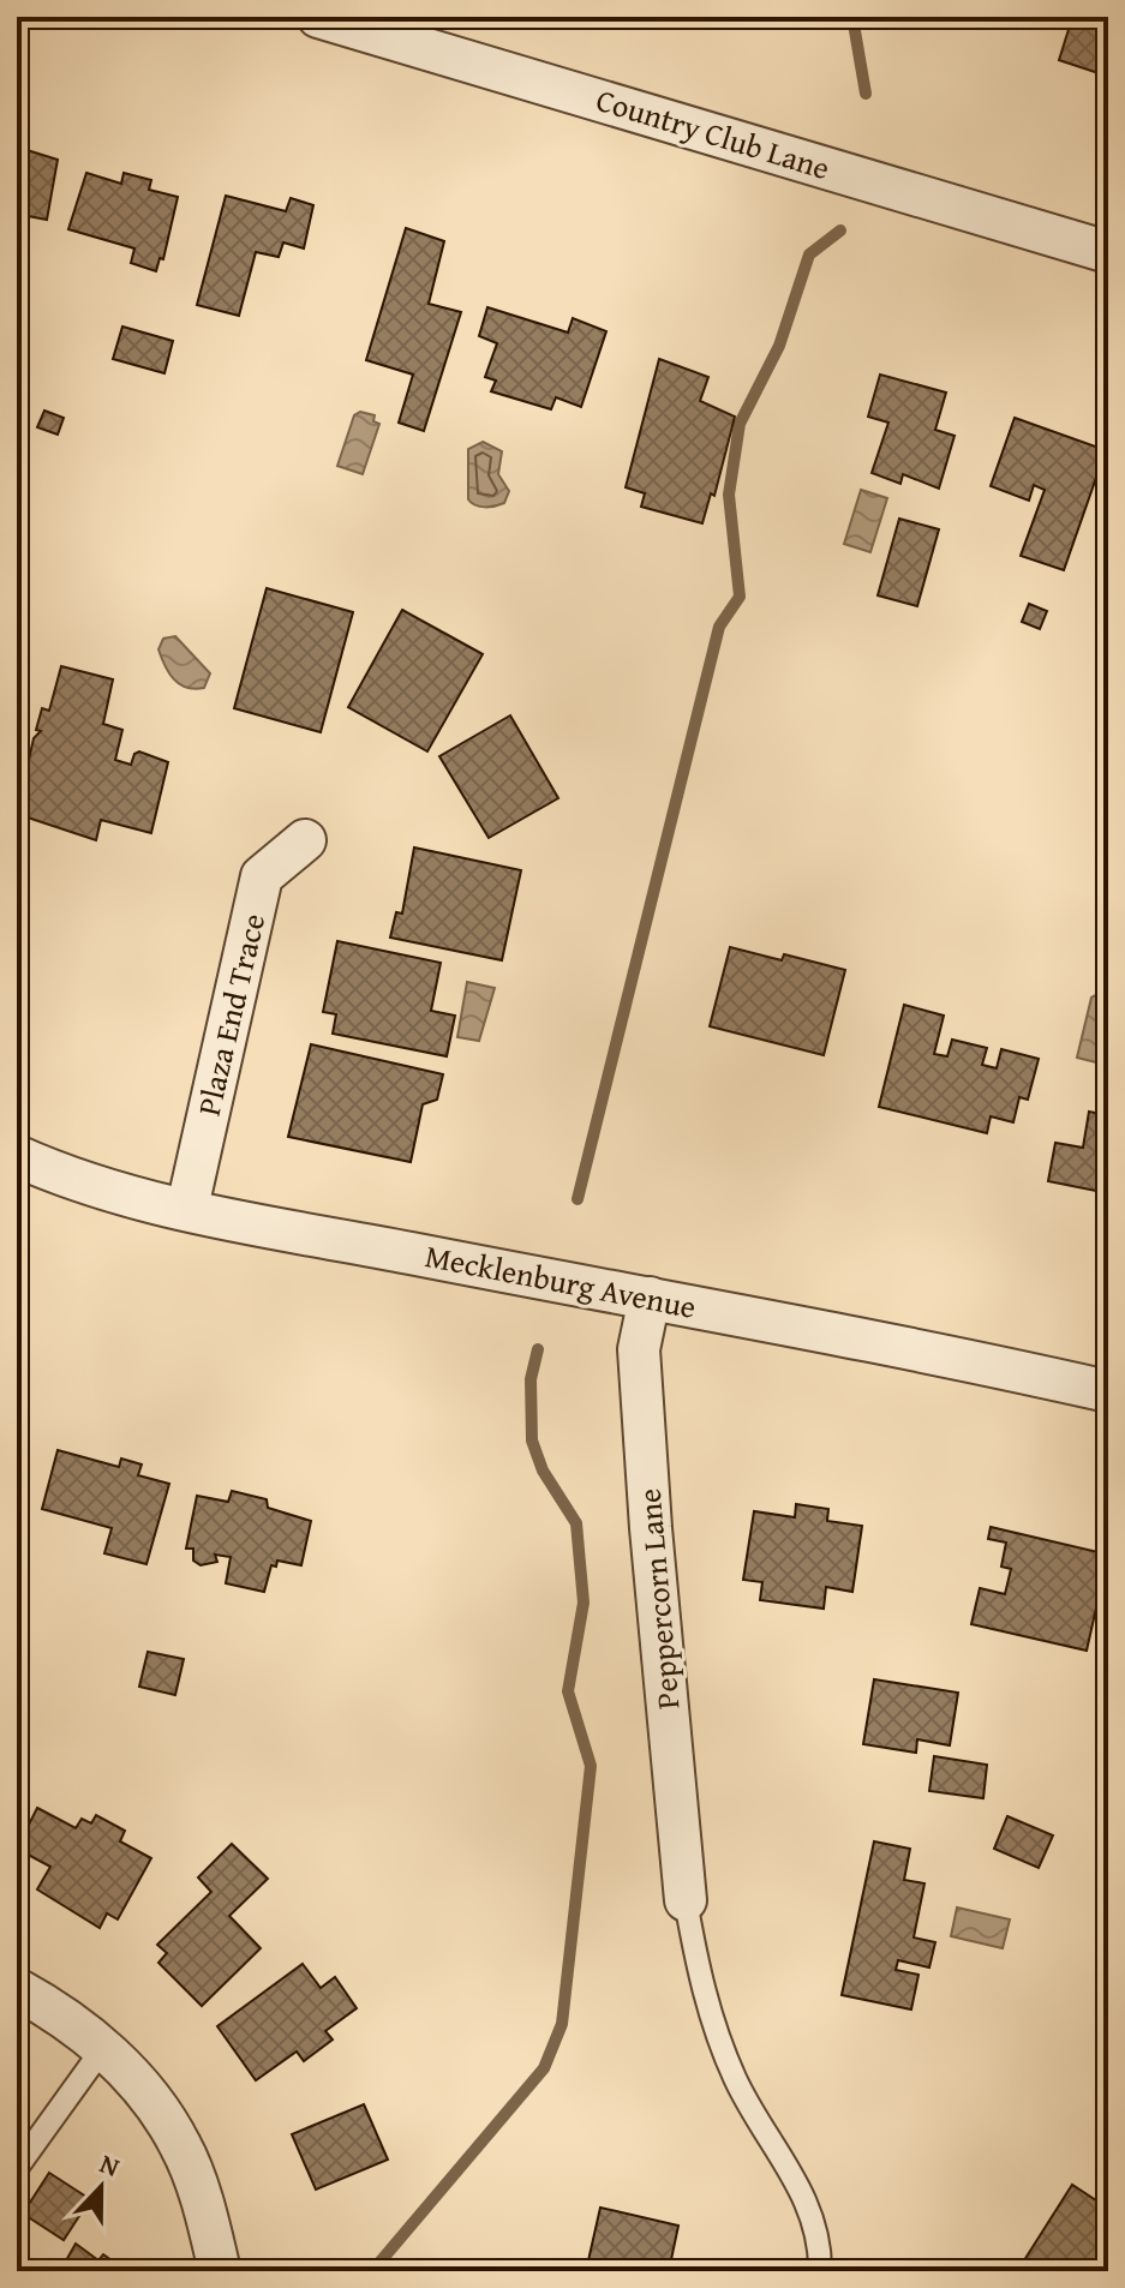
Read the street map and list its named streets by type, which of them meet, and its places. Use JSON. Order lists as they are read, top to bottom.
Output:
{
  "streets": {
    "street": [
      "Country Club Lane",
      "Plaza End Trace",
      "Mecklenburg Avenue",
      "Peppercorn Lane"
    ]
  },
  "crossings": [
    ["Plaza End Trace", "Mecklenburg Avenue"],
    ["Mecklenburg Avenue", "Peppercorn Lane"]
  ],
  "north": "top"
}
